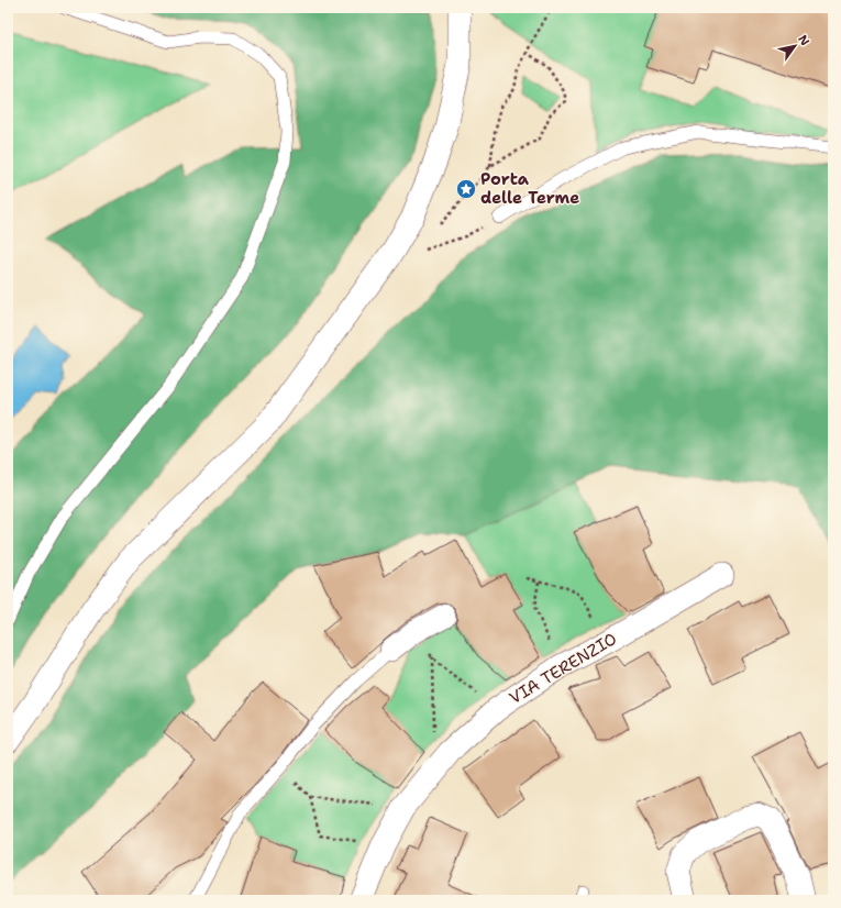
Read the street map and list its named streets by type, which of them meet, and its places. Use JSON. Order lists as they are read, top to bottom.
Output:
{
  "streets": {
    "street": ["VIA TERENZIO"]
  },
  "places": {
    "place": ["Porta delle Terme"]
  },
  "north": "top right"
}
